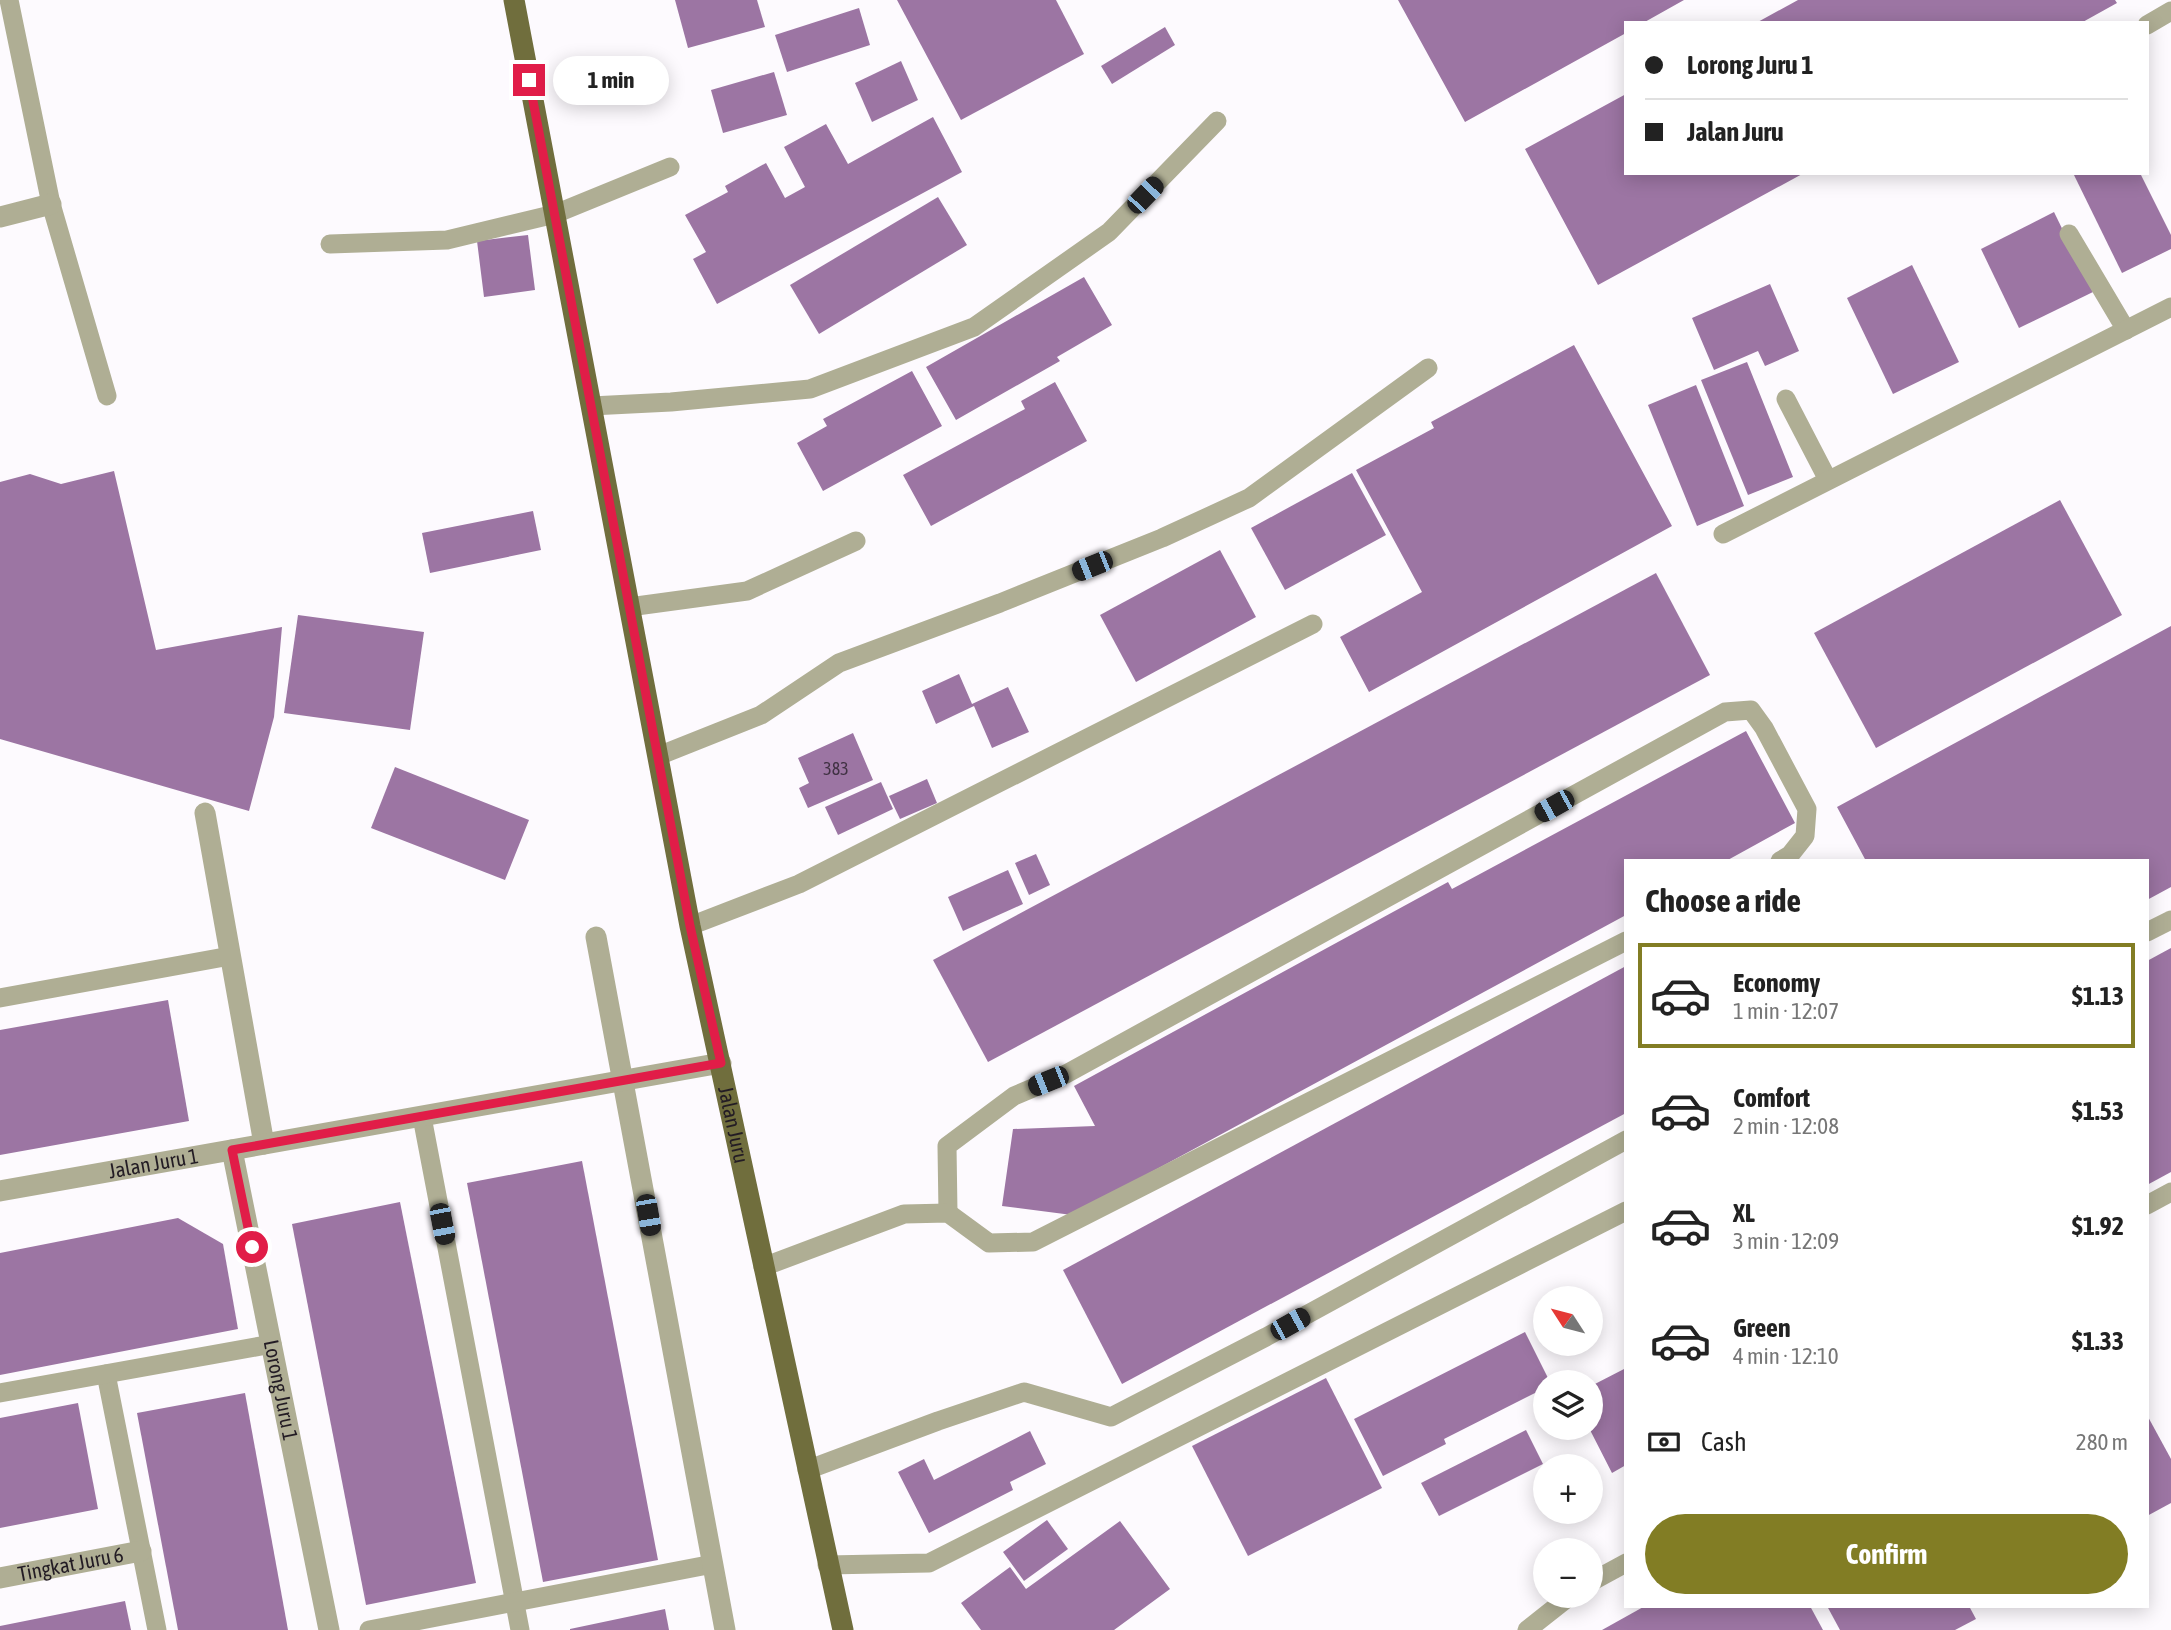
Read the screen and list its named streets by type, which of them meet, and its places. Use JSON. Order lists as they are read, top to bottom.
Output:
{
  "streets": {
    "main road": ["Jalan Juru"],
    "street": ["Jalan Juru 1", "Lorong Juru 1", "Tingkat Juru 6"]
  },
  "crossings": [
    ["Jalan Juru", "Jalan Juru 1"],
    ["Jalan Juru 1", "Lorong Juru 1"]
  ],
  "house_numbers": ["383"],
  "north": "top left",
  "page": {
    "banner": ["Lorong Juru 1", "Jalan Juru"],
    "bubble": "1 min",
    "heading": "Choose a ride",
    "list": [
      {
        "name": "Economy",
        "note": "1 min · 12:07",
        "value": "$1.13"
      },
      {
        "name": "Comfort",
        "note": "2 min · 12:08",
        "value": "$1.53"
      },
      {
        "name": "XL",
        "note": "3 min · 12:09",
        "value": "$1.92"
      },
      {
        "name": "Green",
        "note": "4 min · 12:10",
        "value": "$1.33"
      }
    ],
    "map_buttons": ["+", "−"],
    "pay": ["Cash", "280 m"],
    "buttons": "Confirm"
  }
}
